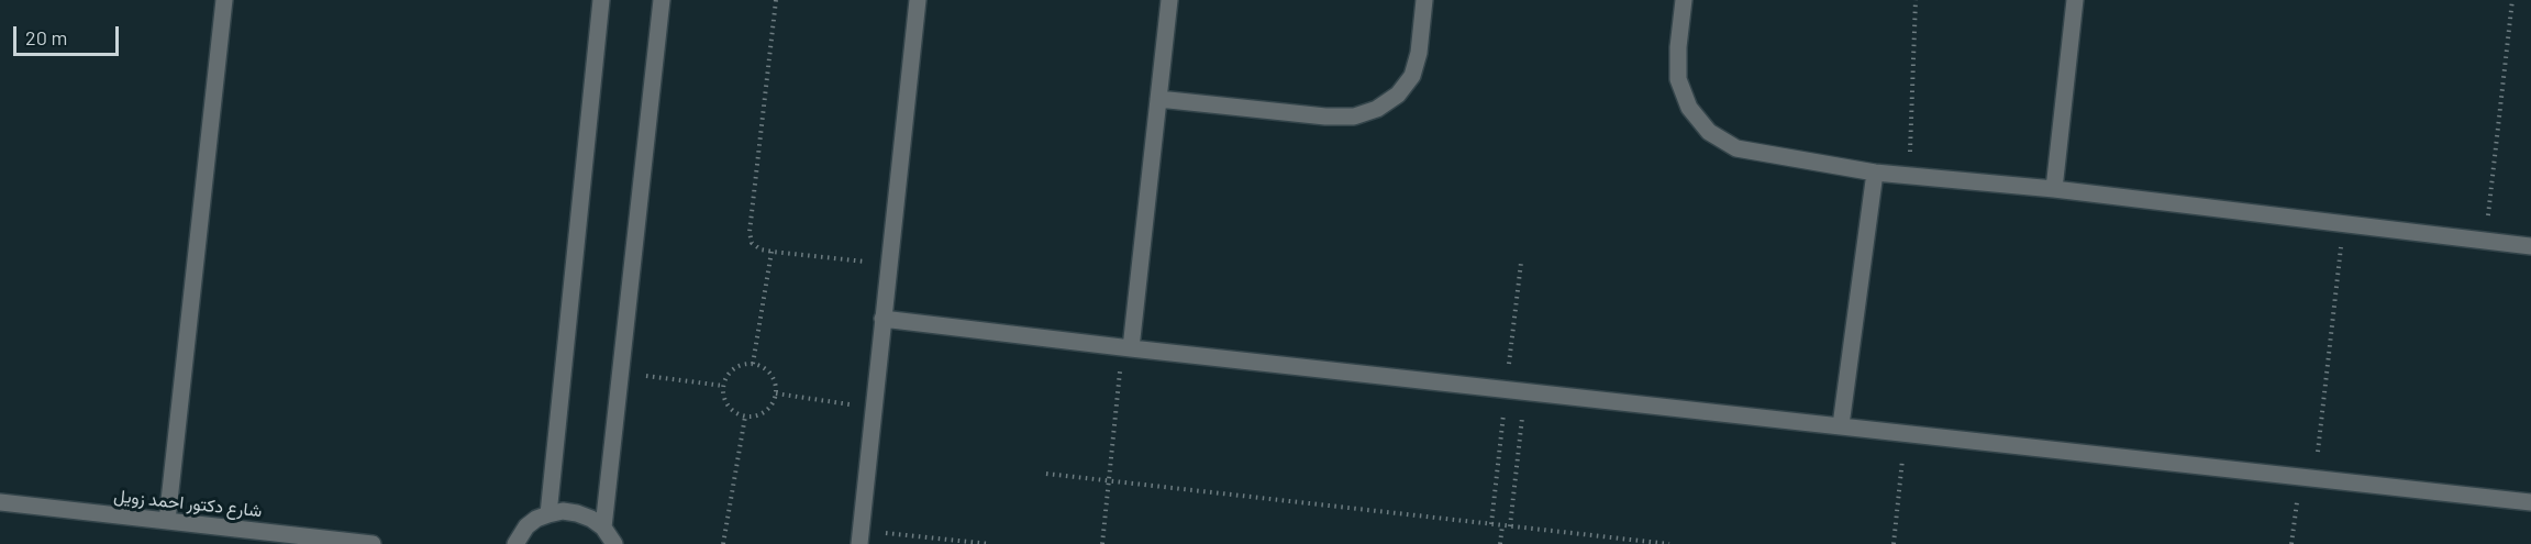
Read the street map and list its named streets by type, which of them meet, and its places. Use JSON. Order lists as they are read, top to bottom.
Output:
{
  "streets": {
    "street": ["شارع دكتور احمد زويل"]
  },
  "scale_bar": "20 m"
}
